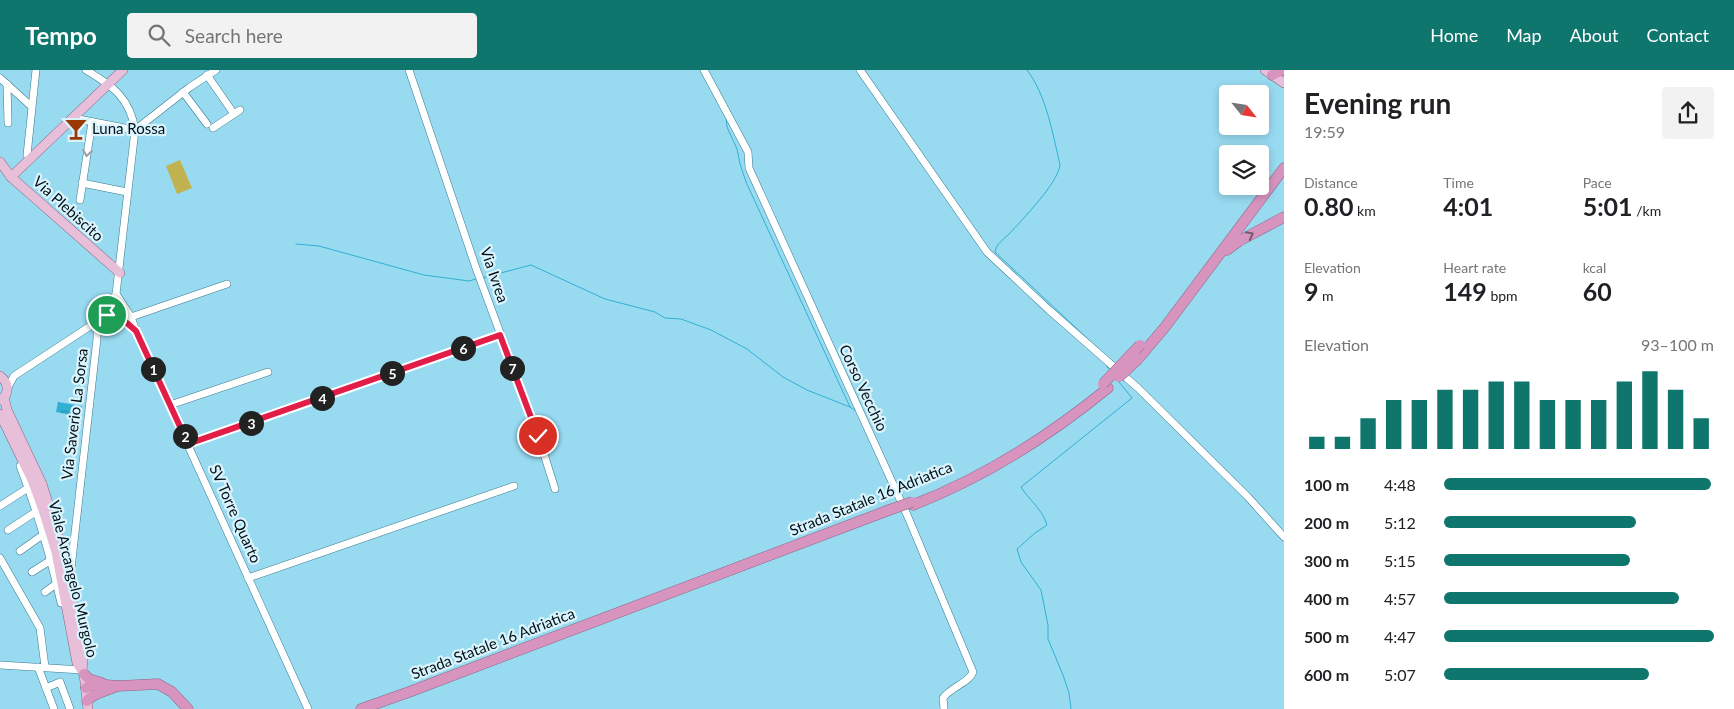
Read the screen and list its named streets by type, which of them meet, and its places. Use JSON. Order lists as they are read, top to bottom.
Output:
{
  "streets": {
    "highway": ["Strada Statale 16 Adriatica"],
    "main road": ["Via Plebiscito", "Viale Arcangelo Murgolo"],
    "street": [
      "Via Ivrea",
      "Corso Vecchio",
      "Via Saverio La Sorsa",
      "SV Torre Quarto"
    ]
  },
  "crossings": [
    ["Via Saverio La Sorsa", "Viale Arcangelo Murgolo"]
  ],
  "places": {
    "bar": ["Luna Rossa"]
  },
  "north": "bottom right",
  "page": {
    "header": "Tempo",
    "search": "Search here",
    "nav": [
      "Home",
      "Map",
      "About",
      "Contact"
    ],
    "heading": ["Evening run", "19:59"],
    "stats": [
      ["Distance", "0.80 km"],
      ["Time", "4:01"],
      ["Pace", "5:01 /km"],
      ["Elevation", "9 m"],
      ["Heart rate", "149 bpm"],
      ["kcal", "60"]
    ],
    "chart": ["Elevation", "93–100 m"],
    "pins": [
      "6",
      "7",
      "1",
      "5",
      "4",
      "3",
      "2"
    ],
    "list": [
      {
        "name": "100 m",
        "note": "4:48"
      },
      {
        "name": "200 m",
        "note": "5:12"
      },
      {
        "name": "300 m",
        "note": "5:15"
      },
      {
        "name": "400 m",
        "note": "4:57"
      },
      {
        "name": "500 m",
        "note": "4:47"
      },
      {
        "name": "600 m",
        "note": "5:07"
      }
    ]
  }
}
